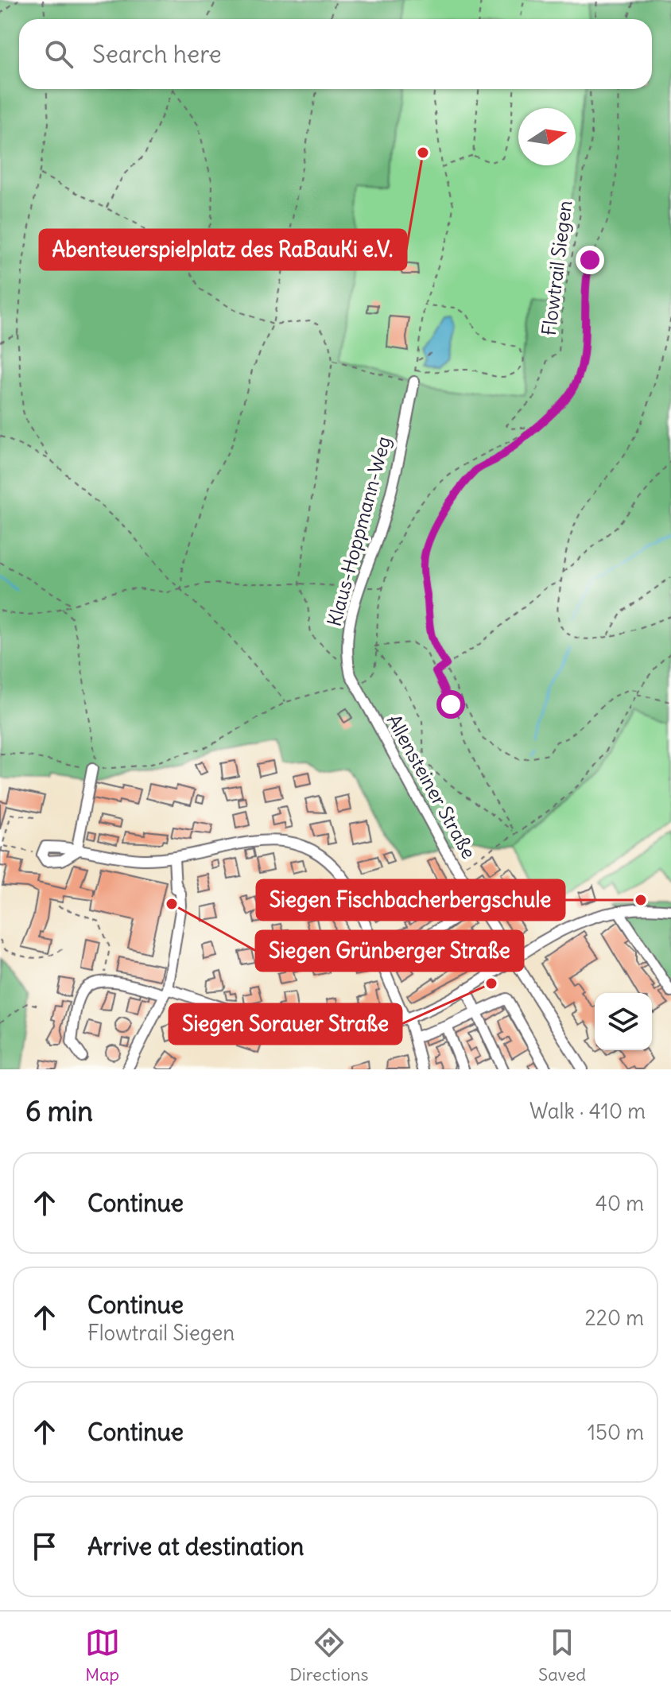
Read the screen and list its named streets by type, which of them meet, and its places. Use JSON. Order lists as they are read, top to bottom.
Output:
{
  "streets": {
    "street": ["Klaus-Hoppmann-Weg", "Allensteiner Straße"],
    "path": ["Flowtrail Siegen"]
  },
  "crossings": [
    ["Klaus-Hoppmann-Weg", "Allensteiner Straße"]
  ],
  "places": [
    "Abenteuerspielplatz des RaBauKi e.V.",
    "Siegen Fischbacherbergschule",
    "Siegen Grünberger Straße",
    "Siegen Sorauer Straße"
  ],
  "north": "right",
  "page": {
    "search": "Search here",
    "heading": ["6 min", "Walk · 410 m"],
    "list": [
      ["Continue", "40 m"],
      ["Continue", "Flowtrail Siegen", "220 m"],
      ["Continue", "150 m"],
      "Arrive at destination"
    ],
    "nav": ["Map", "Directions", "Saved"]
  }
}
